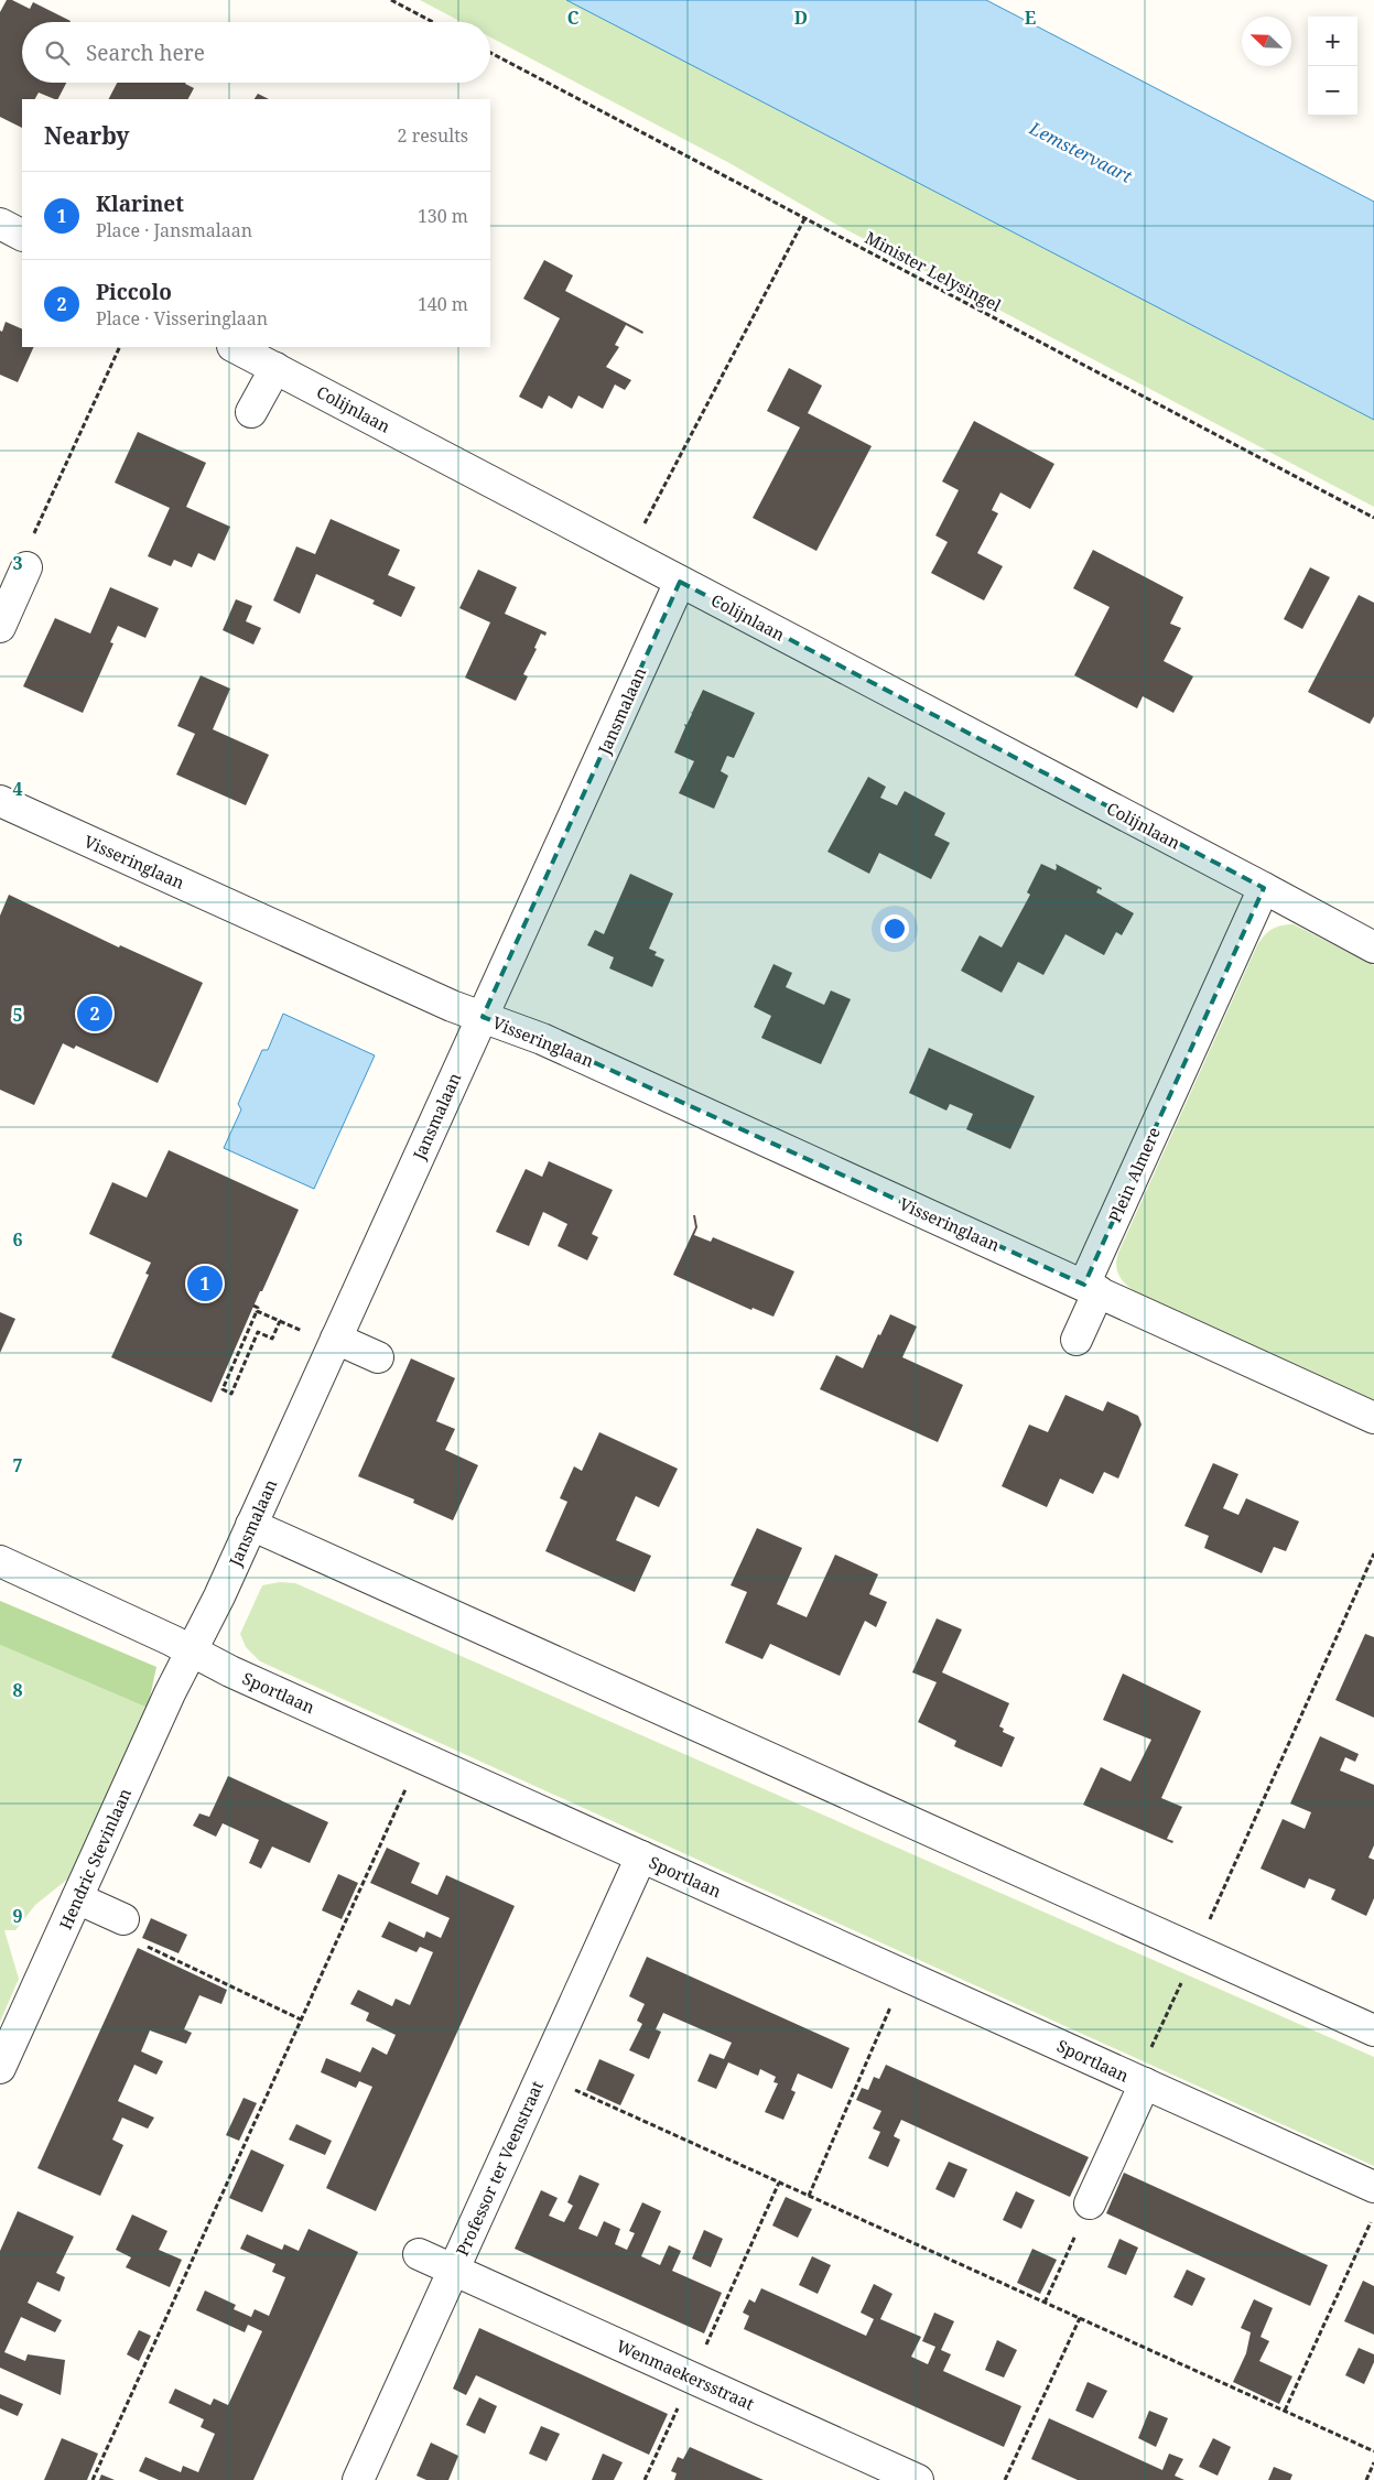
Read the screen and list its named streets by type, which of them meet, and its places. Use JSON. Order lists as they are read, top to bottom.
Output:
{
  "streets": {
    "street": [
      "Colijnlaan",
      "Jansmalaan",
      "Visseringlaan",
      "Plein Almere",
      "Sportlaan",
      "Hendric Stevinlaan",
      "Professor ter Veenstraat",
      "Wenmaekersstraat"
    ],
    "path": ["Minister Lelysingel"]
  },
  "crossings": [
    ["Colijnlaan", "Jansmalaan"],
    ["Colijnlaan", "Plein Almere"],
    ["Jansmalaan", "Visseringlaan"],
    ["Jansmalaan", "Sportlaan"],
    ["Jansmalaan", "Hendric Stevinlaan"],
    ["Visseringlaan", "Plein Almere"],
    ["Sportlaan", "Hendric Stevinlaan"],
    ["Sportlaan", "Professor ter Veenstraat"],
    ["Professor ter Veenstraat", "Wenmaekersstraat"]
  ],
  "water": ["Lemstervaart"],
  "north": "top left",
  "page": {
    "map_buttons": ["+", "−"],
    "search": "Search here",
    "heading": ["Nearby", "2 results"],
    "list": [
      {
        "mark": "1",
        "name": "Klarinet",
        "note": "Place · Jansmalaan",
        "value": "130 m"
      },
      {
        "mark": "2",
        "name": "Piccolo",
        "note": "Place · Visseringlaan",
        "value": "140 m"
      }
    ],
    "pins": ["2", "1"]
  },
  "grid": {
    "columns": ["C", "D", "E"],
    "rows": [
      "3",
      "4",
      "5",
      "6",
      "7",
      "8",
      "9"
    ]
  }
}
